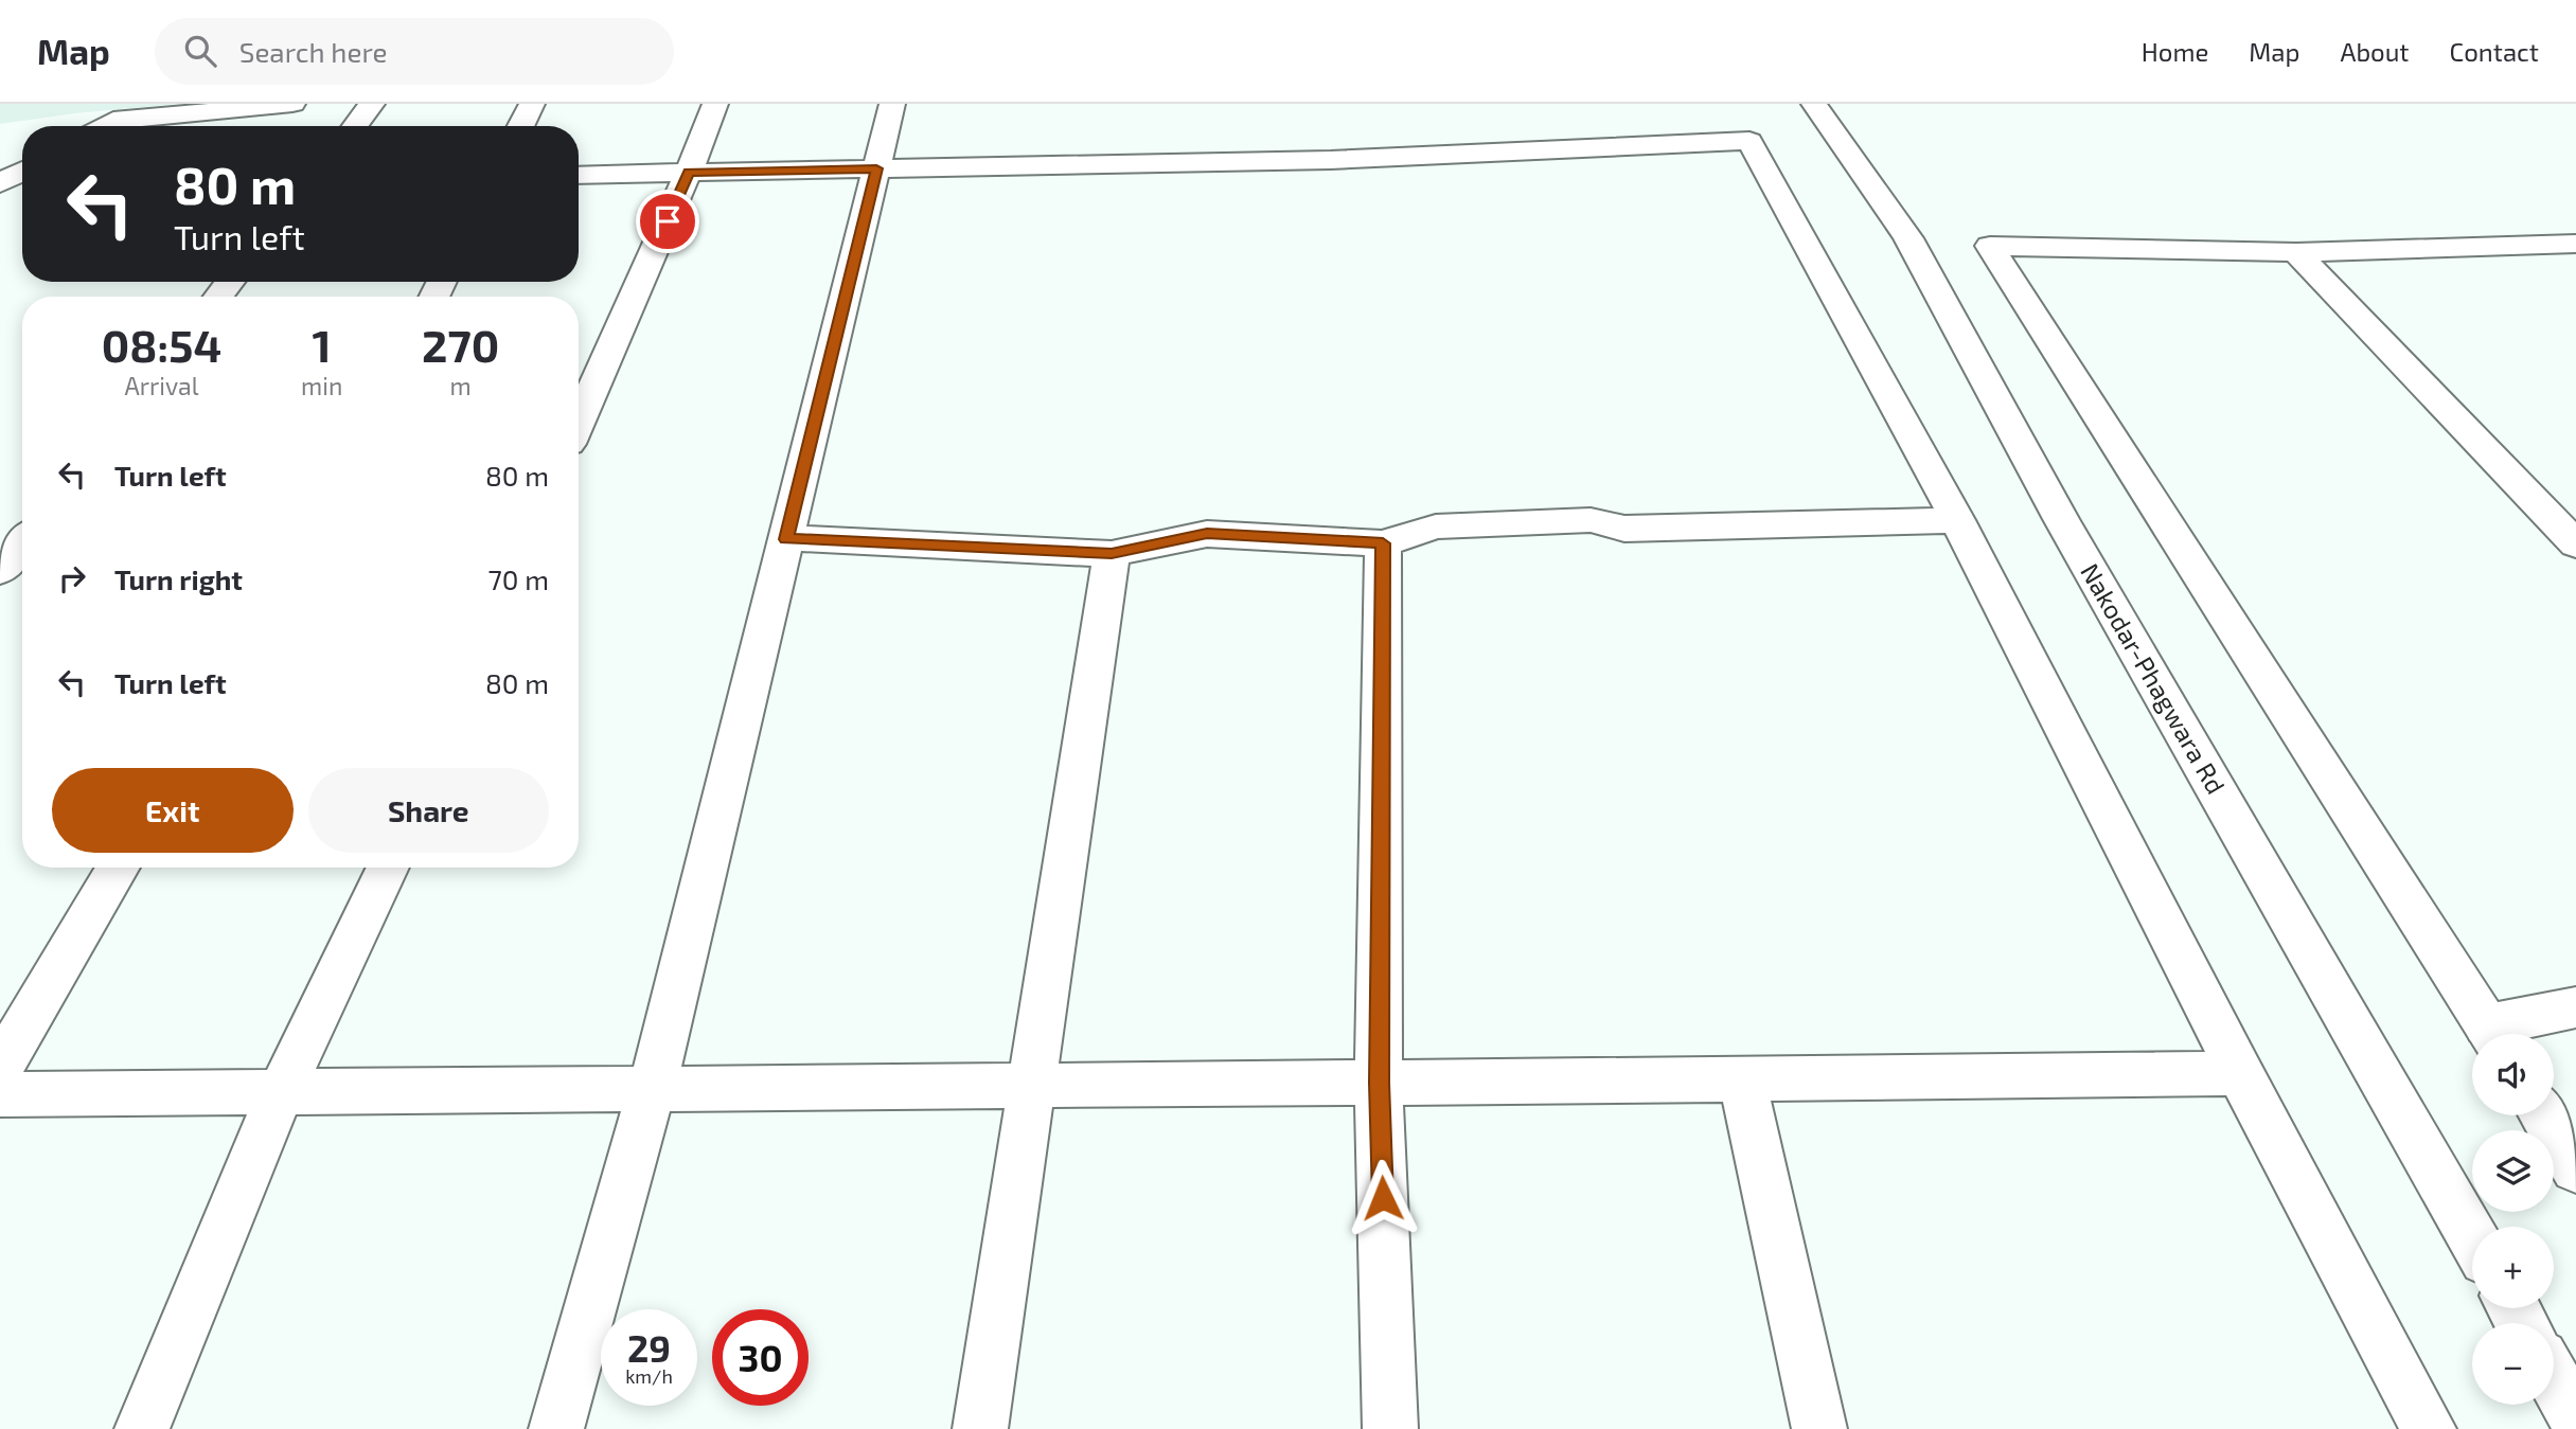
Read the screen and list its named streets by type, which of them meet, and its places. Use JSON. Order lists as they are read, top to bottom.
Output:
{
  "streets": {
    "street": ["Nakodar-Phagwara Rd"]
  },
  "page": {
    "header": "Map",
    "search": "Search here",
    "nav": [
      "Home",
      "Map",
      "About",
      "Contact"
    ],
    "turn": ["80 m", "Turn left"],
    "eta": [
      "08:54",
      "Arrival",
      "1",
      "min",
      "270",
      "m"
    ],
    "list": [
      {
        "name": "Turn left",
        "value": "80 m"
      },
      {
        "name": "Turn right",
        "value": "70 m"
      },
      {
        "name": "Turn left",
        "value": "80 m"
      }
    ],
    "buttons": ["Exit", "Share"],
    "map_buttons": ["+", "−"],
    "speed": "29 km/h",
    "limit": "30"
  }
}
